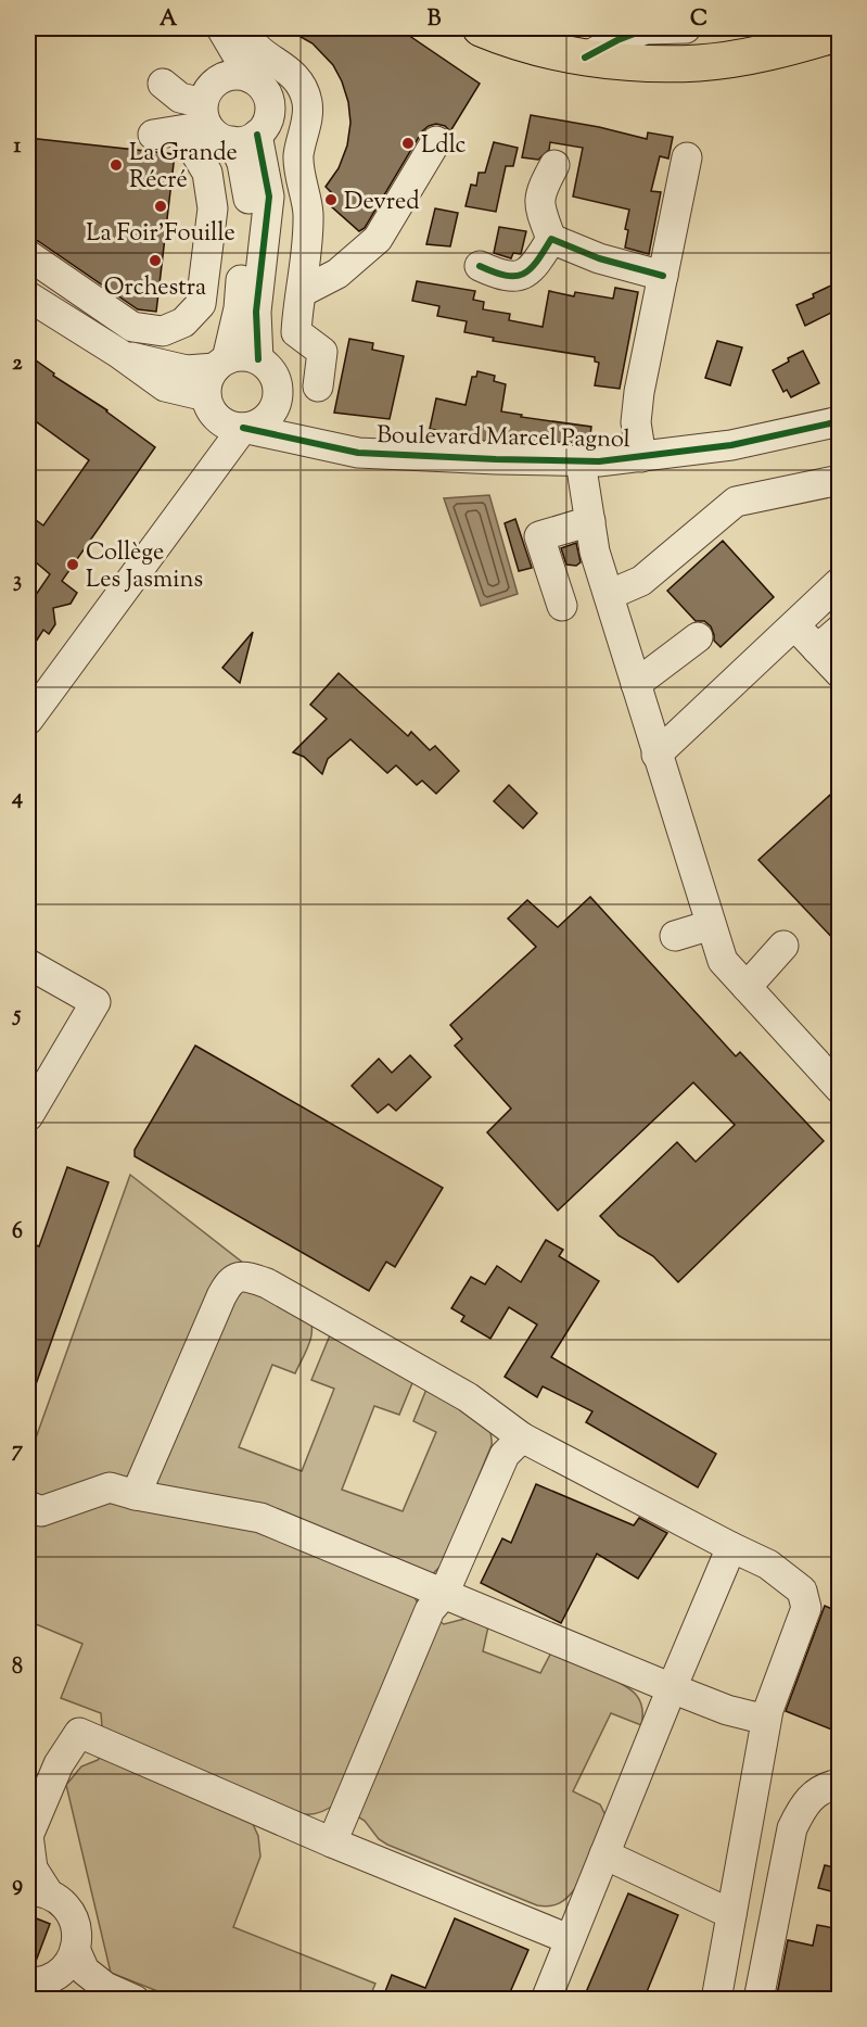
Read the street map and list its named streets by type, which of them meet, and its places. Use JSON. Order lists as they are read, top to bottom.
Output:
{
  "streets": {
    "street": ["Boulevard Marcel Pagnol"]
  },
  "places": [
    "Ldlc",
    "La Grande Récré",
    "Devred",
    "La Foir'Fouille",
    "Orchestra",
    "Collège Les Jasmins"
  ],
  "grid": {
    "columns": ["A", "B", "C"],
    "rows": [
      "1",
      "2",
      "3",
      "4",
      "5",
      "6",
      "7",
      "8",
      "9"
    ]
  }
}
